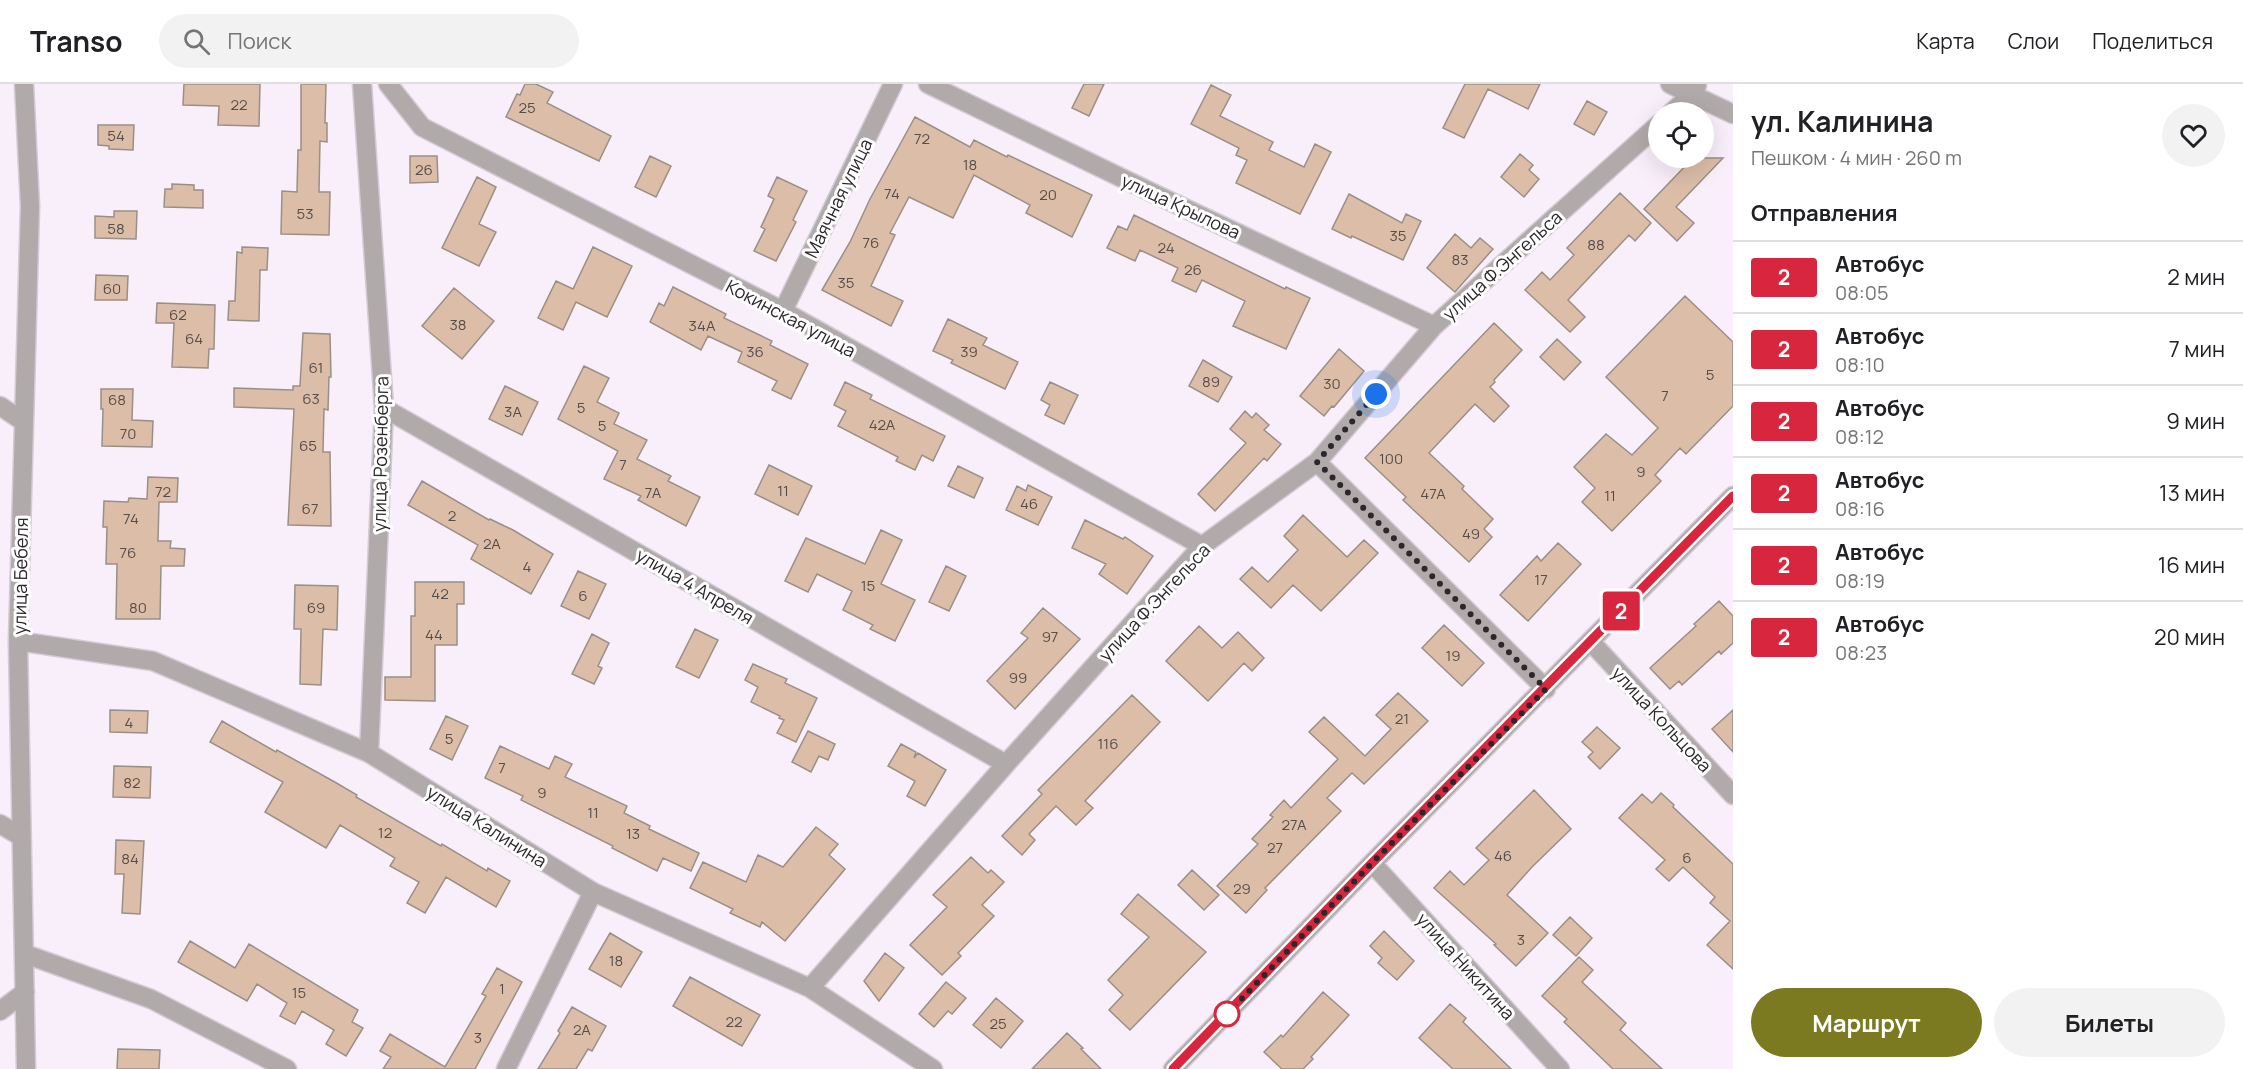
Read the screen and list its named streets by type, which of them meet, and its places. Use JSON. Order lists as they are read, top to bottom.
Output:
{
  "streets": {
    "street": [
      "Маячная улица",
      "улица Крылова",
      "улица Ф.Энгельса",
      "Кокинская улица",
      "улица Розенберга",
      "улица Бебеля",
      "улица 4 Апреля",
      "улица Кольцова",
      "улица Калинина",
      "улица Никитина"
    ]
  },
  "crossings": [
    ["Маячная улица", "Кокинская улица"],
    ["улица Крылова", "улица Ф.Энгельса"],
    ["улица Ф.Энгельса", "Кокинская улица"],
    ["улица Ф.Энгельса", "улица 4 Апреля"],
    ["улица Ф.Энгельса", "улица Калинина"],
    ["улица Розенберга", "улица 4 Апреля"],
    ["улица Розенберга", "улица Калинина"],
    ["улица Бебеля", "улица Калинина"]
  ],
  "lines": ["bus line 2"],
  "house_numbers": [
    "22",
    "25",
    "54",
    "72",
    "18",
    "26",
    "74",
    "20",
    "53",
    "58",
    "35",
    "76",
    "88",
    "24",
    "83",
    "26",
    "35",
    "60",
    "62",
    "38",
    "34А",
    "64",
    "36",
    "39",
    "61",
    "5",
    "89",
    "30",
    "7",
    "63",
    "68",
    "5",
    "3А",
    "42А",
    "5",
    "70",
    "65",
    "100",
    "7",
    "9",
    "11",
    "72",
    "7А",
    "47А",
    "11",
    "46",
    "67",
    "2",
    "74",
    "49",
    "2А",
    "76",
    "4",
    "17",
    "15",
    "42",
    "6",
    "80",
    "69",
    "44",
    "97",
    "19",
    "99",
    "21",
    "4",
    "5",
    "116",
    "7",
    "82",
    "9",
    "11",
    "27А",
    "12",
    "13",
    "27",
    "46",
    "6",
    "84",
    "29",
    "3",
    "18",
    "1",
    "15",
    "22",
    "25",
    "2А",
    "3"
  ],
  "page": {
    "header": "Transo",
    "search": "Поиск",
    "nav": ["Карта", "Слои", "Поделиться"],
    "on_map": "2",
    "heading": [
      ["ул. Калинина", "Пешком · 4 мин · 260 m"],
      "Отправления"
    ],
    "list": [
      {
        "mark": "2",
        "name": "Автобус",
        "note": "08:05",
        "value": "2 мин"
      },
      {
        "mark": "2",
        "name": "Автобус",
        "note": "08:10",
        "value": "7 мин"
      },
      {
        "mark": "2",
        "name": "Автобус",
        "note": "08:12",
        "value": "9 мин"
      },
      {
        "mark": "2",
        "name": "Автобус",
        "note": "08:16",
        "value": "13 мин"
      },
      {
        "mark": "2",
        "name": "Автобус",
        "note": "08:19",
        "value": "16 мин"
      },
      {
        "mark": "2",
        "name": "Автобус",
        "note": "08:23",
        "value": "20 мин"
      }
    ],
    "buttons": ["Маршрут", "Билеты"]
  }
}
